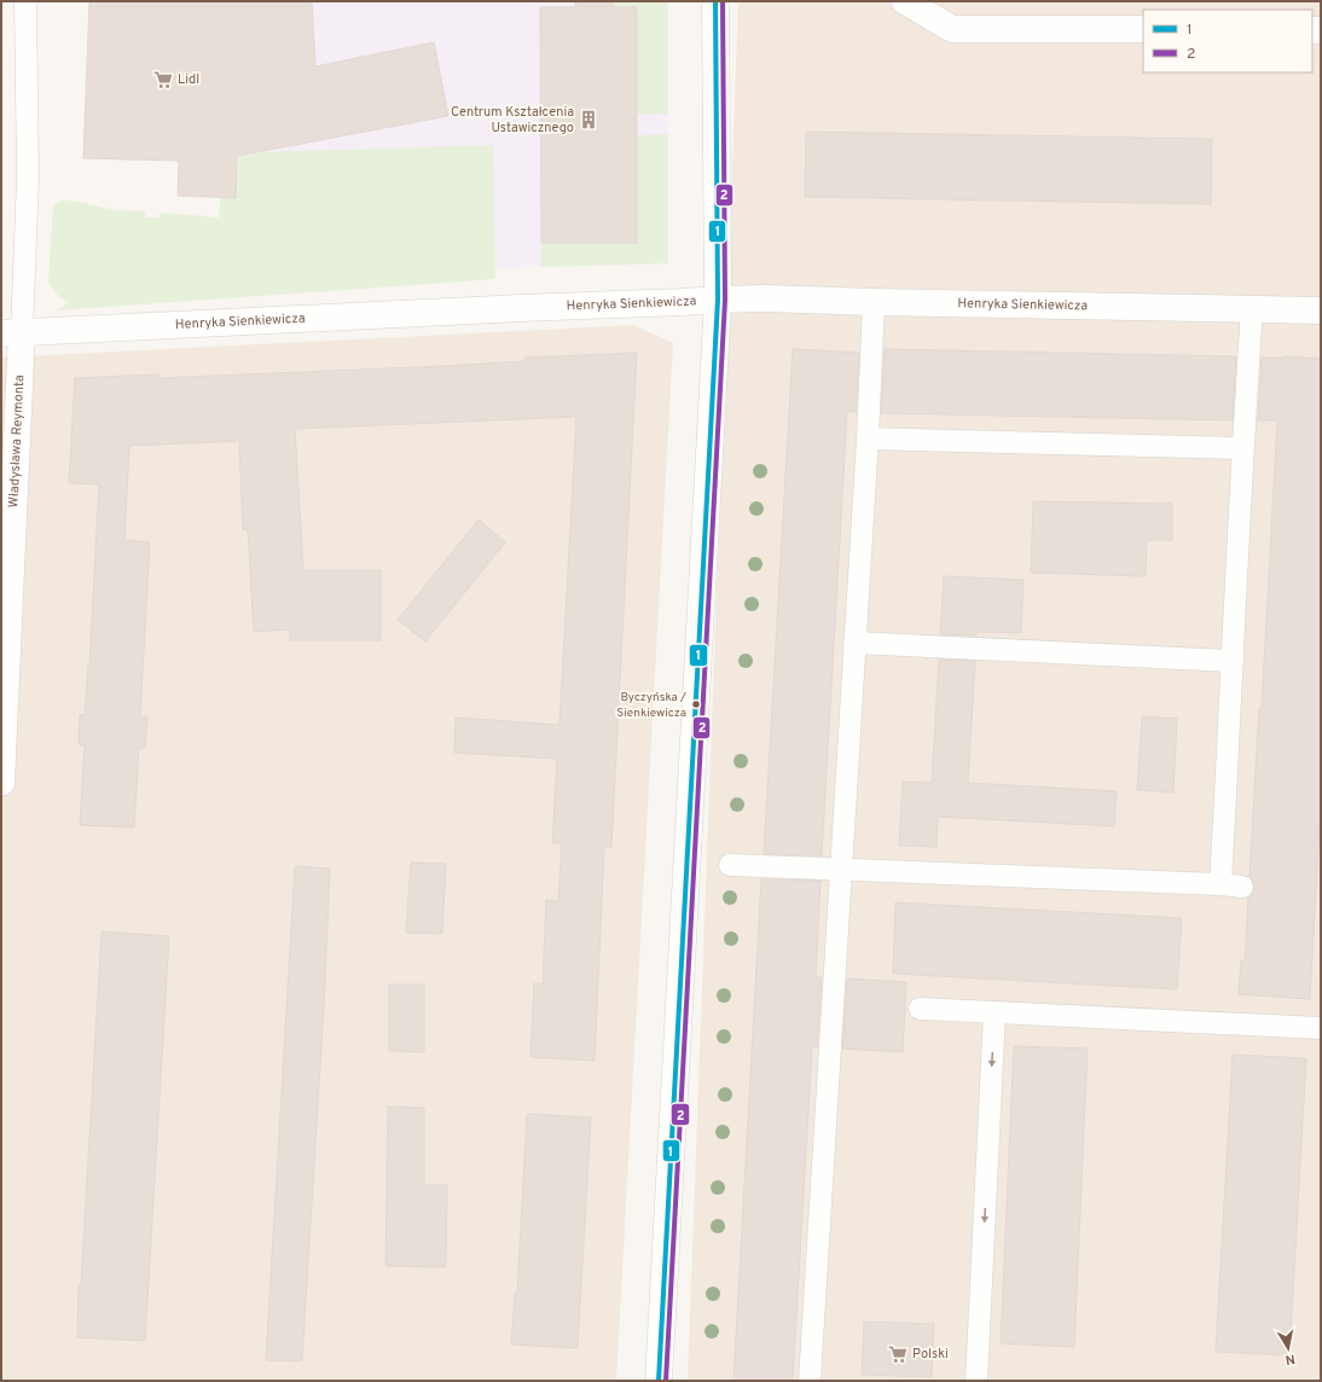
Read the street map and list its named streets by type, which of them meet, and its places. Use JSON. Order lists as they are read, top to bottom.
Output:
{
  "streets": {
    "street": ["Henryka Sienkiewicza", "Władysława Reymonta"]
  },
  "crossings": [
    ["Henryka Sienkiewicza", "Władysława Reymonta"]
  ],
  "places": {
    "supermarket": ["Lidl", "Polski"],
    "building": ["Centrum Kształcenia Ustawicznego"],
    "other": ["Byczyńska / Sienkiewicza"]
  },
  "lines": ["transit line 1", "transit line 2"],
  "legend": ["1", "2"],
  "north": "bottom"
}
